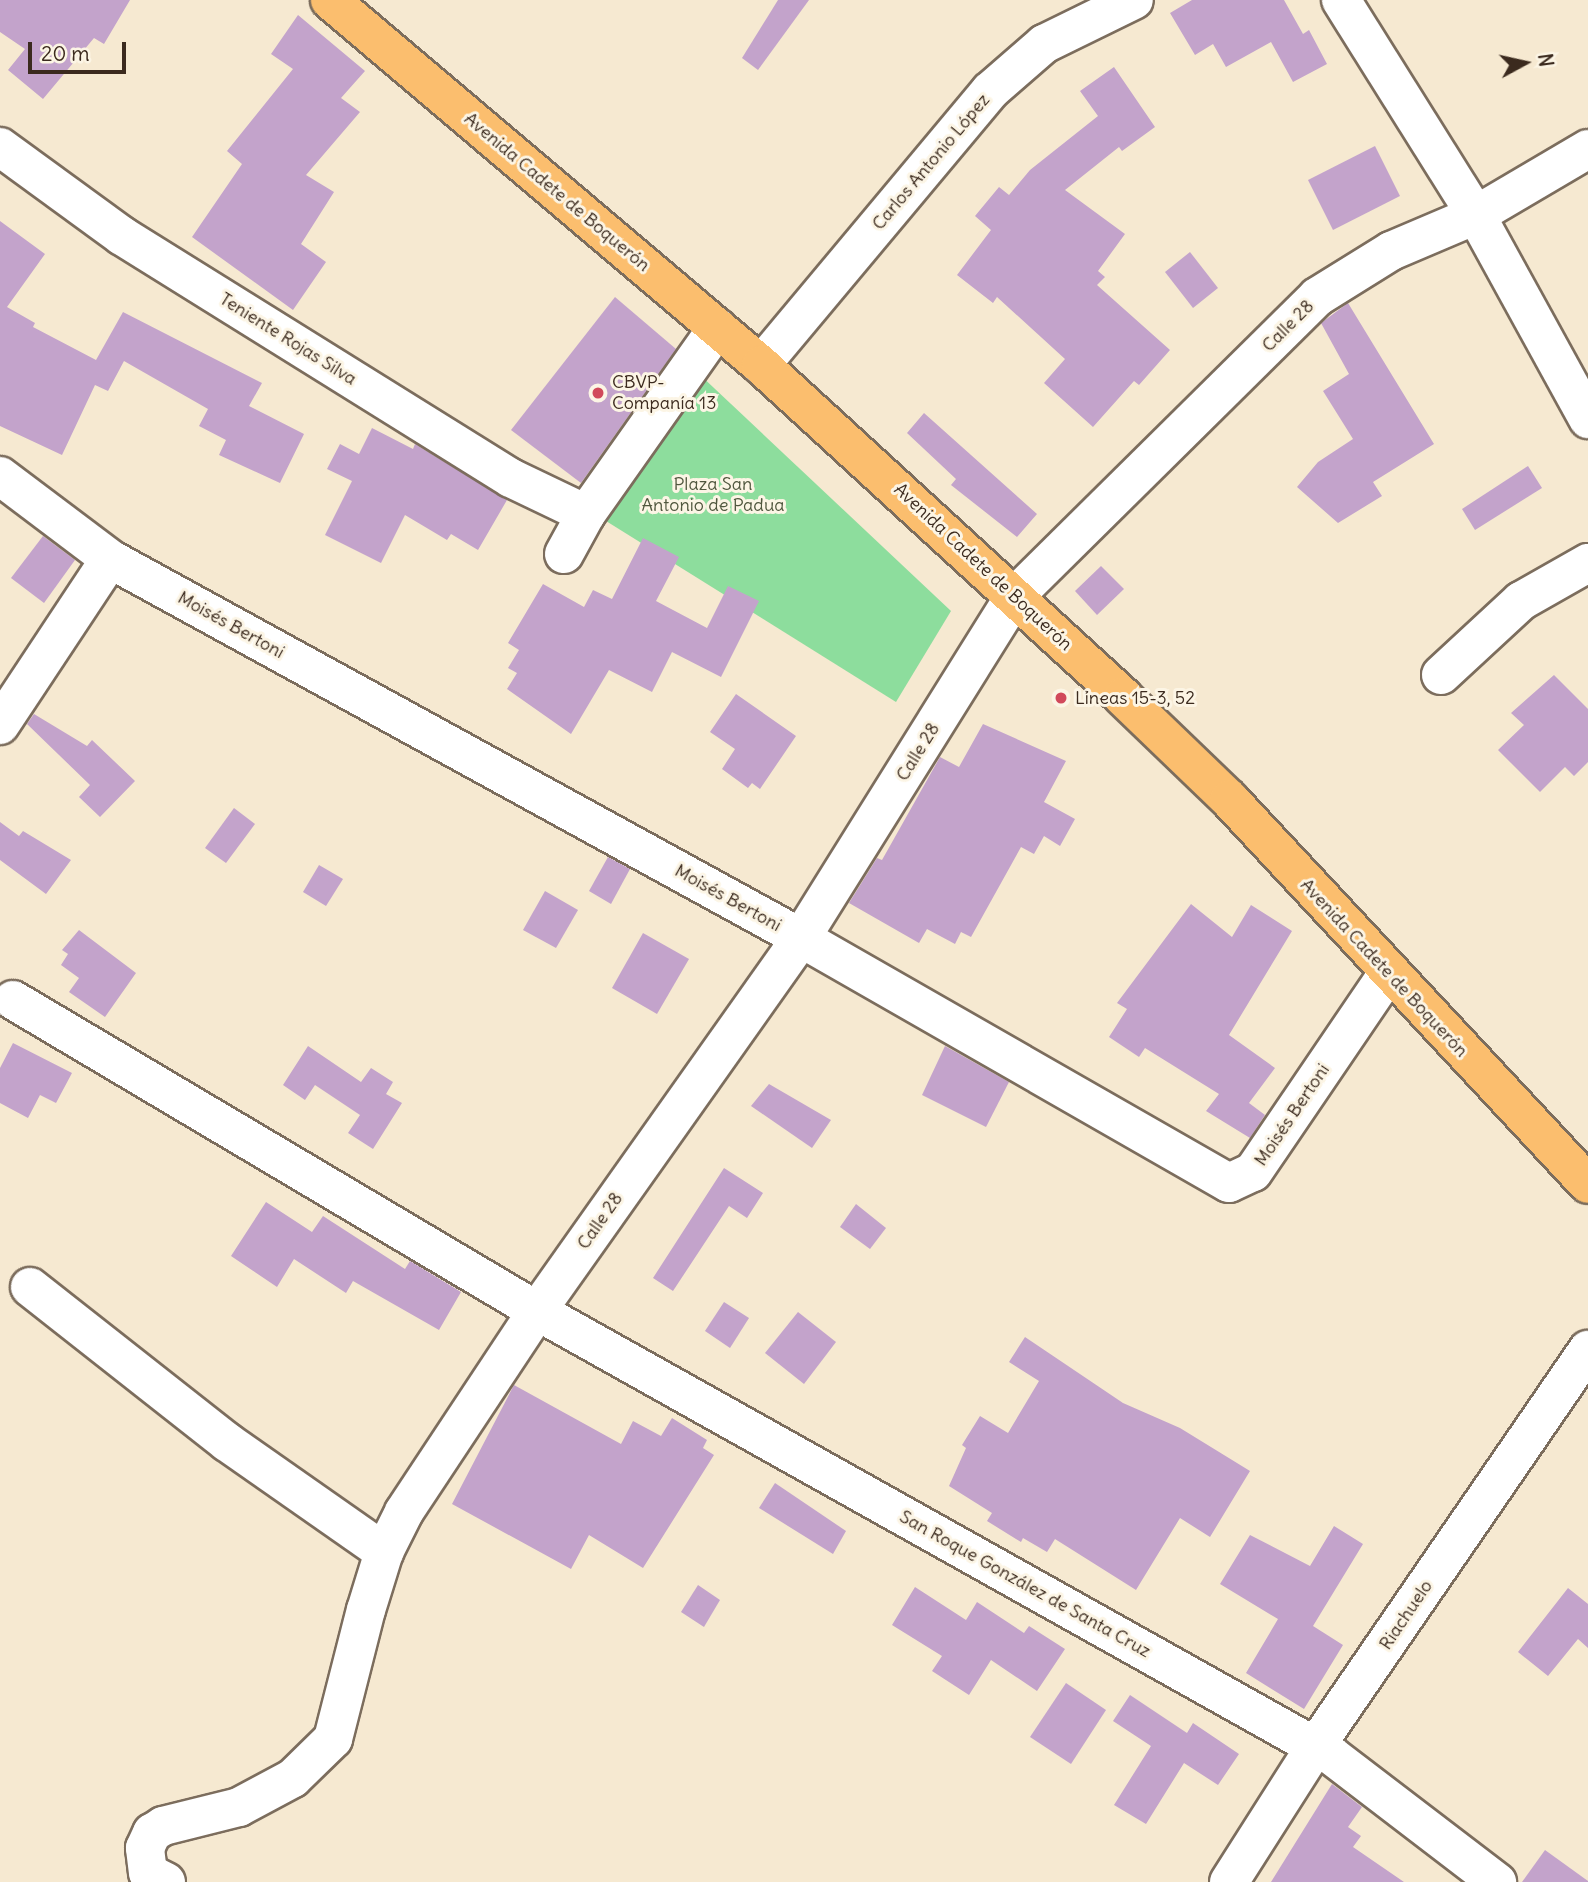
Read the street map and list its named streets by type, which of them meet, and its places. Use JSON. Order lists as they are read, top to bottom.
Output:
{
  "streets": {
    "main road": ["Avenida Cadete de Boquerón"],
    "street": [
      "Carlos Antonio López",
      "Calle 28",
      "Teniente Rojas Silva",
      "Moisés Bertoni",
      "San Roque González de Santa Cruz",
      "Riachuelo"
    ]
  },
  "crossings": [
    ["Carlos Antonio López", "Avenida Cadete de Boquerón"],
    ["Avenida Cadete de Boquerón", "Calle 28"],
    ["Avenida Cadete de Boquerón", "Moisés Bertoni"],
    ["Calle 28", "Moisés Bertoni"],
    ["Calle 28", "San Roque González de Santa Cruz"],
    ["San Roque González de Santa Cruz", "Riachuelo"]
  ],
  "parks": ["Plaza San Antonio de Padua"],
  "places": ["CBVP- Companía 13", "Líneas 15-3, 52"],
  "scale_bar": "20 m",
  "north": "right"
}
